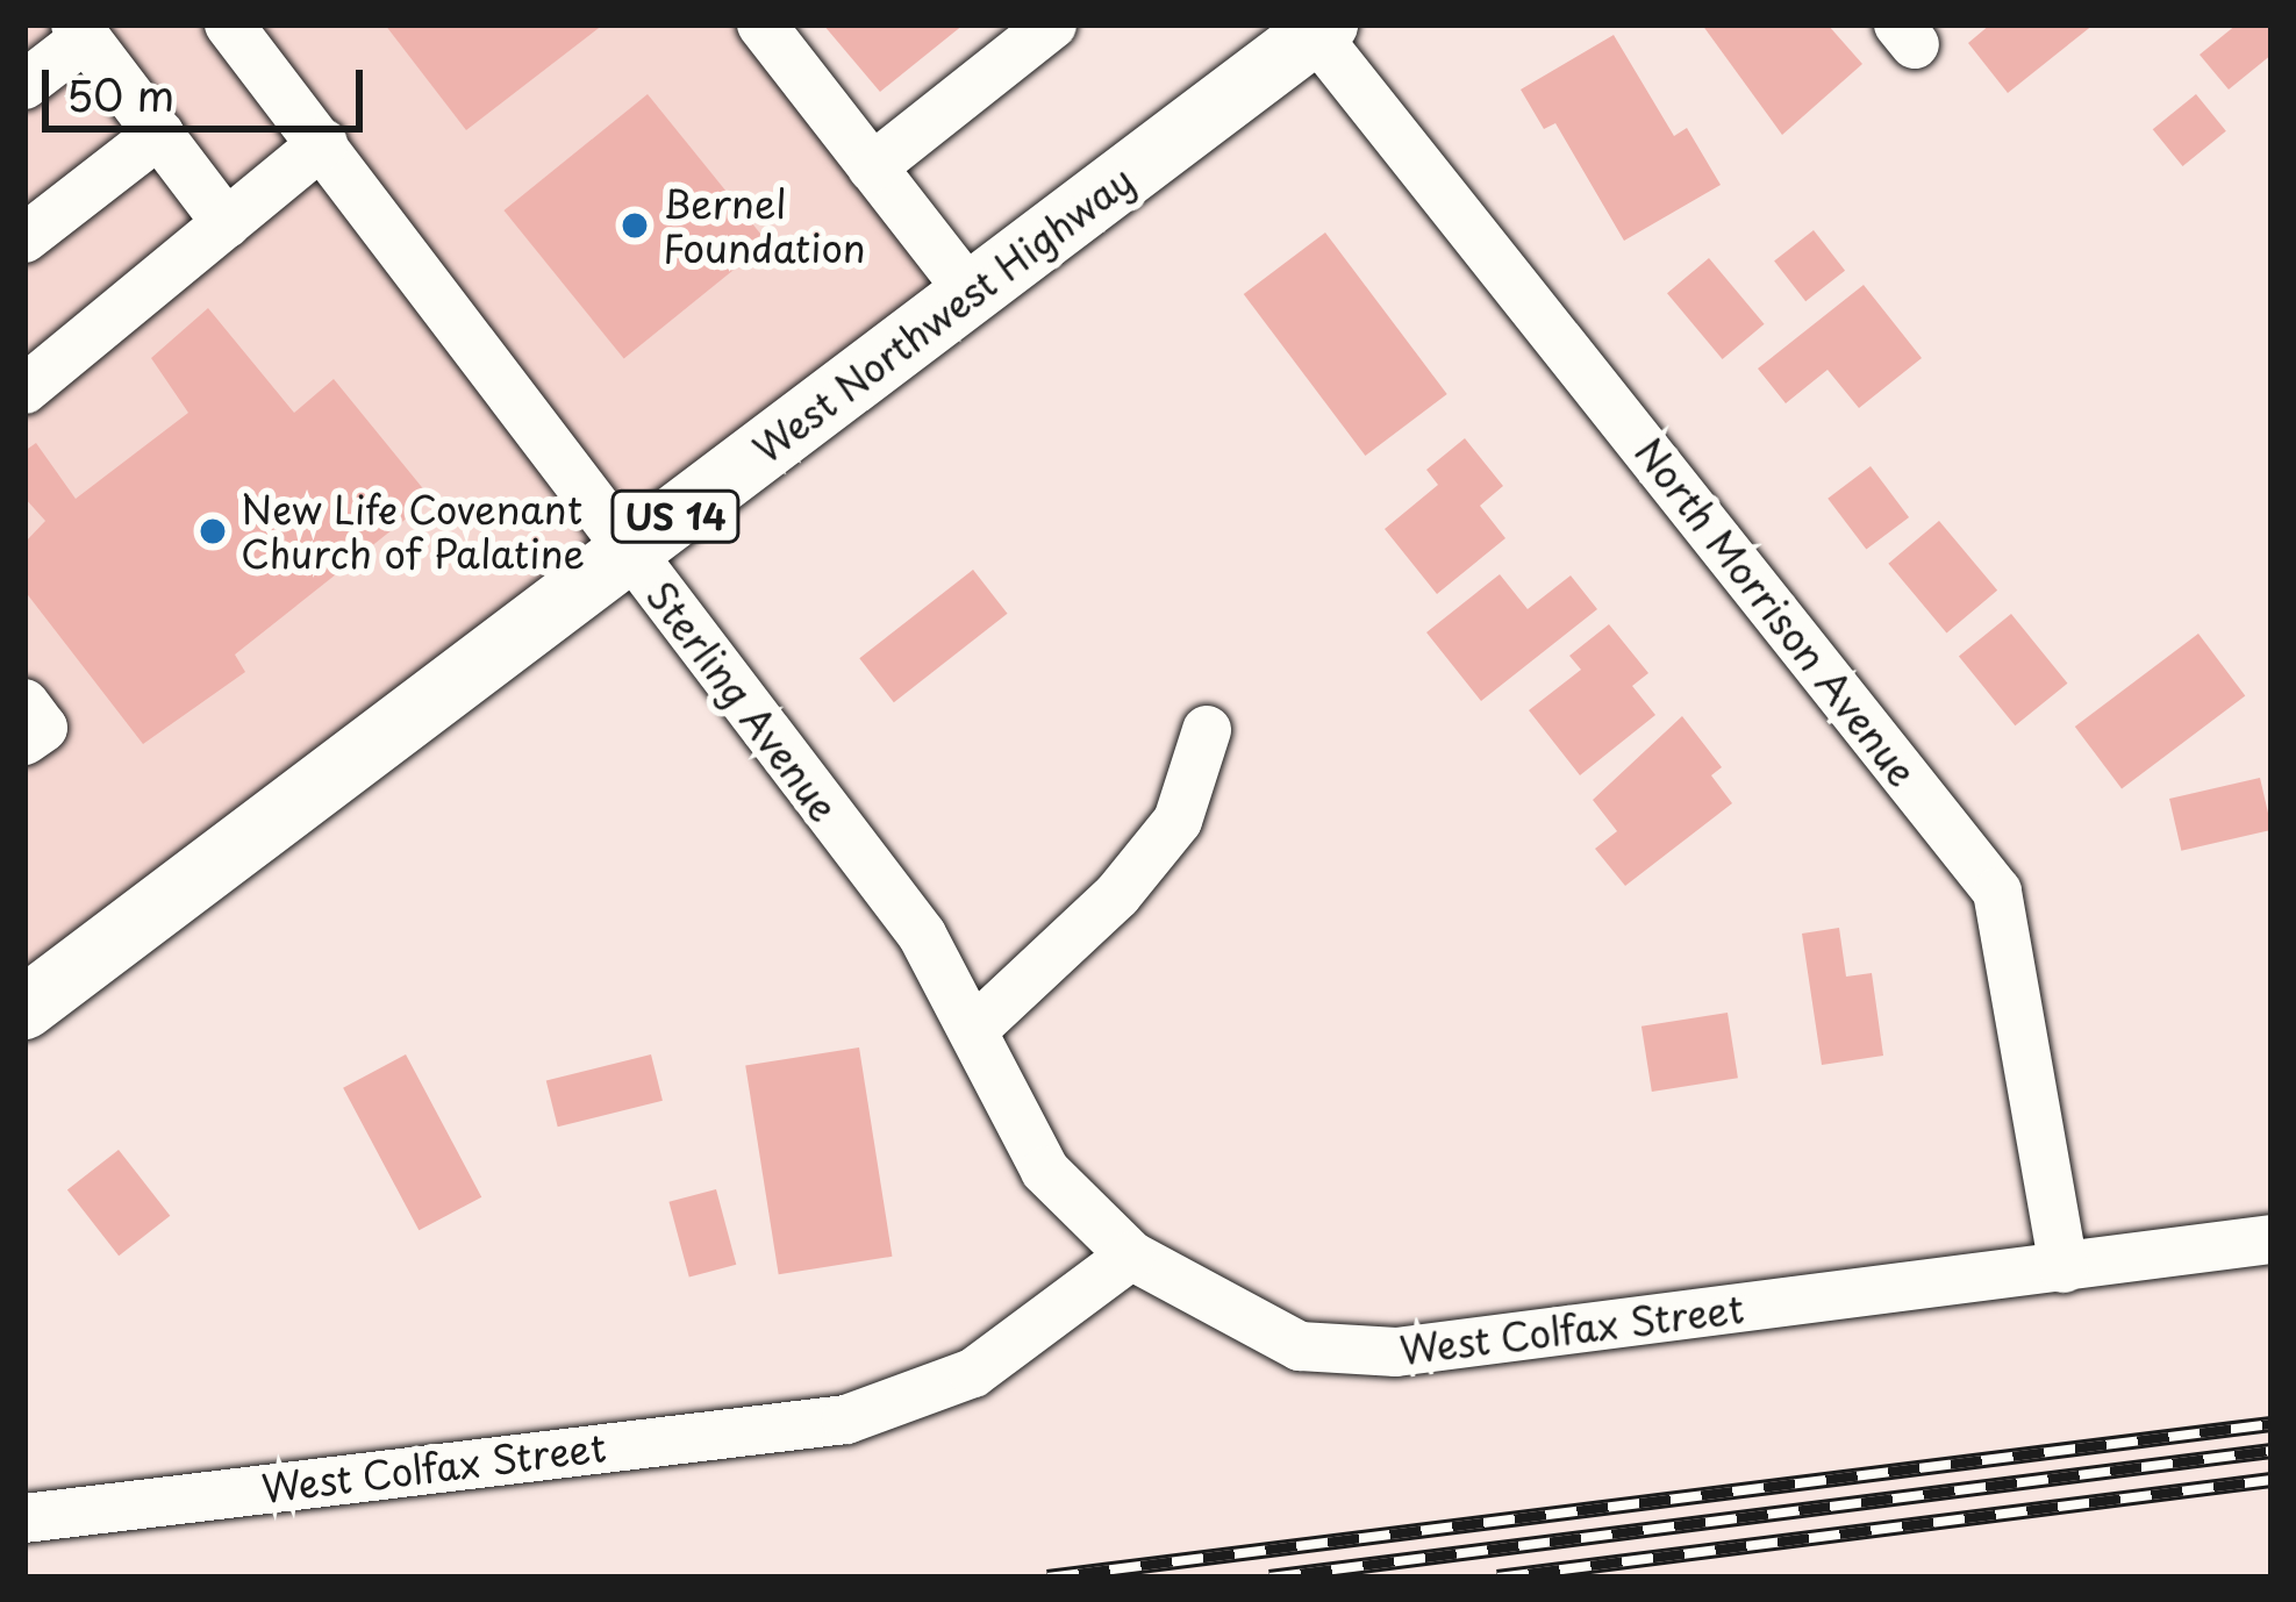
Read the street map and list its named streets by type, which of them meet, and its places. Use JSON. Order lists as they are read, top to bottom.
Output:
{
  "streets": {
    "main road": ["West Northwest Highway", "US 14"],
    "street": ["North Morrison Avenue", "Sterling Avenue", "West Colfax Street"]
  },
  "crossings": [
    ["West Northwest Highway", "North Morrison Avenue"],
    ["West Northwest Highway", "Sterling Avenue"],
    ["North Morrison Avenue", "West Colfax Street"],
    ["Sterling Avenue", "West Colfax Street"]
  ],
  "places": ["Bernel Foundation", "New Life Covenant Church of Palatine"],
  "scale_bar": "50 m"
}
